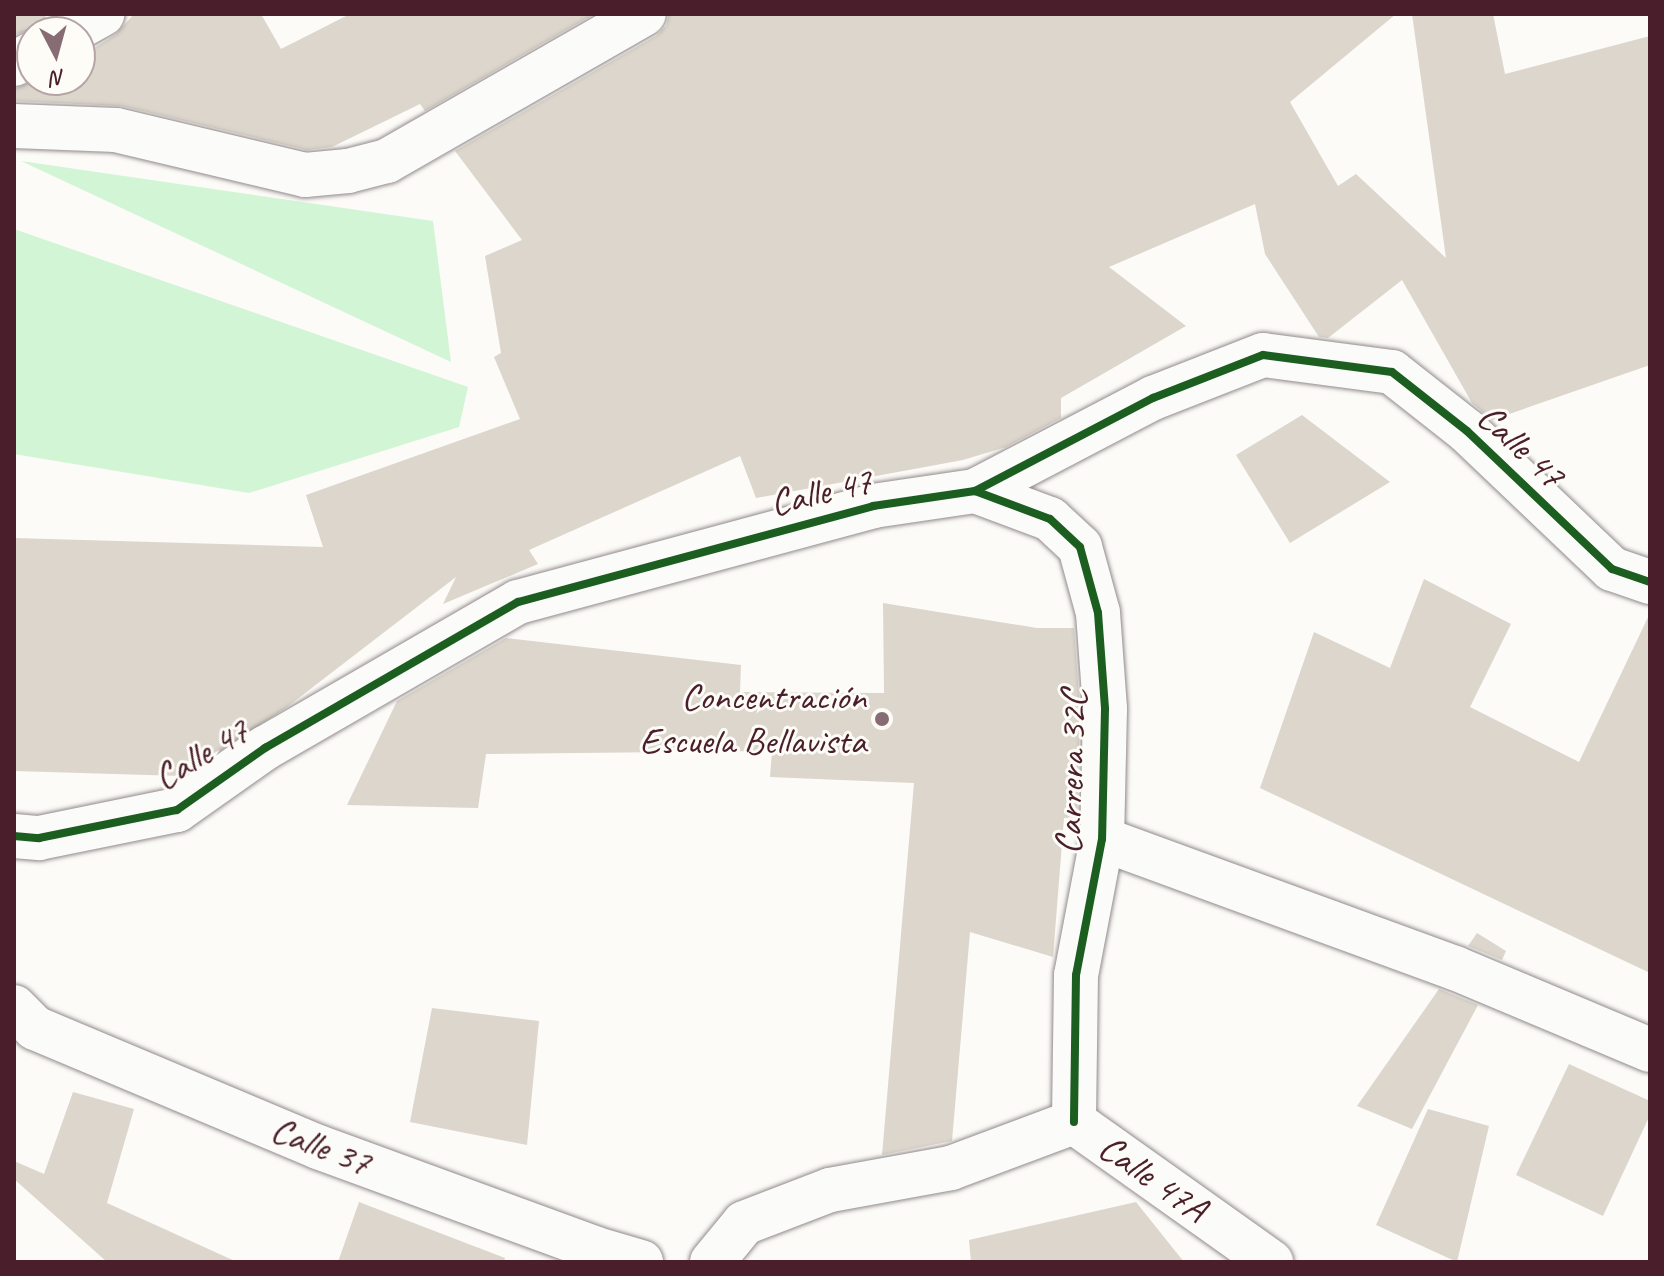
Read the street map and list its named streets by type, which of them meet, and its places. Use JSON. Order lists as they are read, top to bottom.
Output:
{
  "streets": {
    "street": [
      "Calle 47",
      "Carrera 32C",
      "Calle 37",
      "Calle 47A"
    ]
  },
  "crossings": [
    ["Calle 47", "Carrera 32C"],
    ["Carrera 32C", "Calle 47A"]
  ],
  "places": ["Concentración Escuela Bellavista"],
  "north": "bottom"
}
